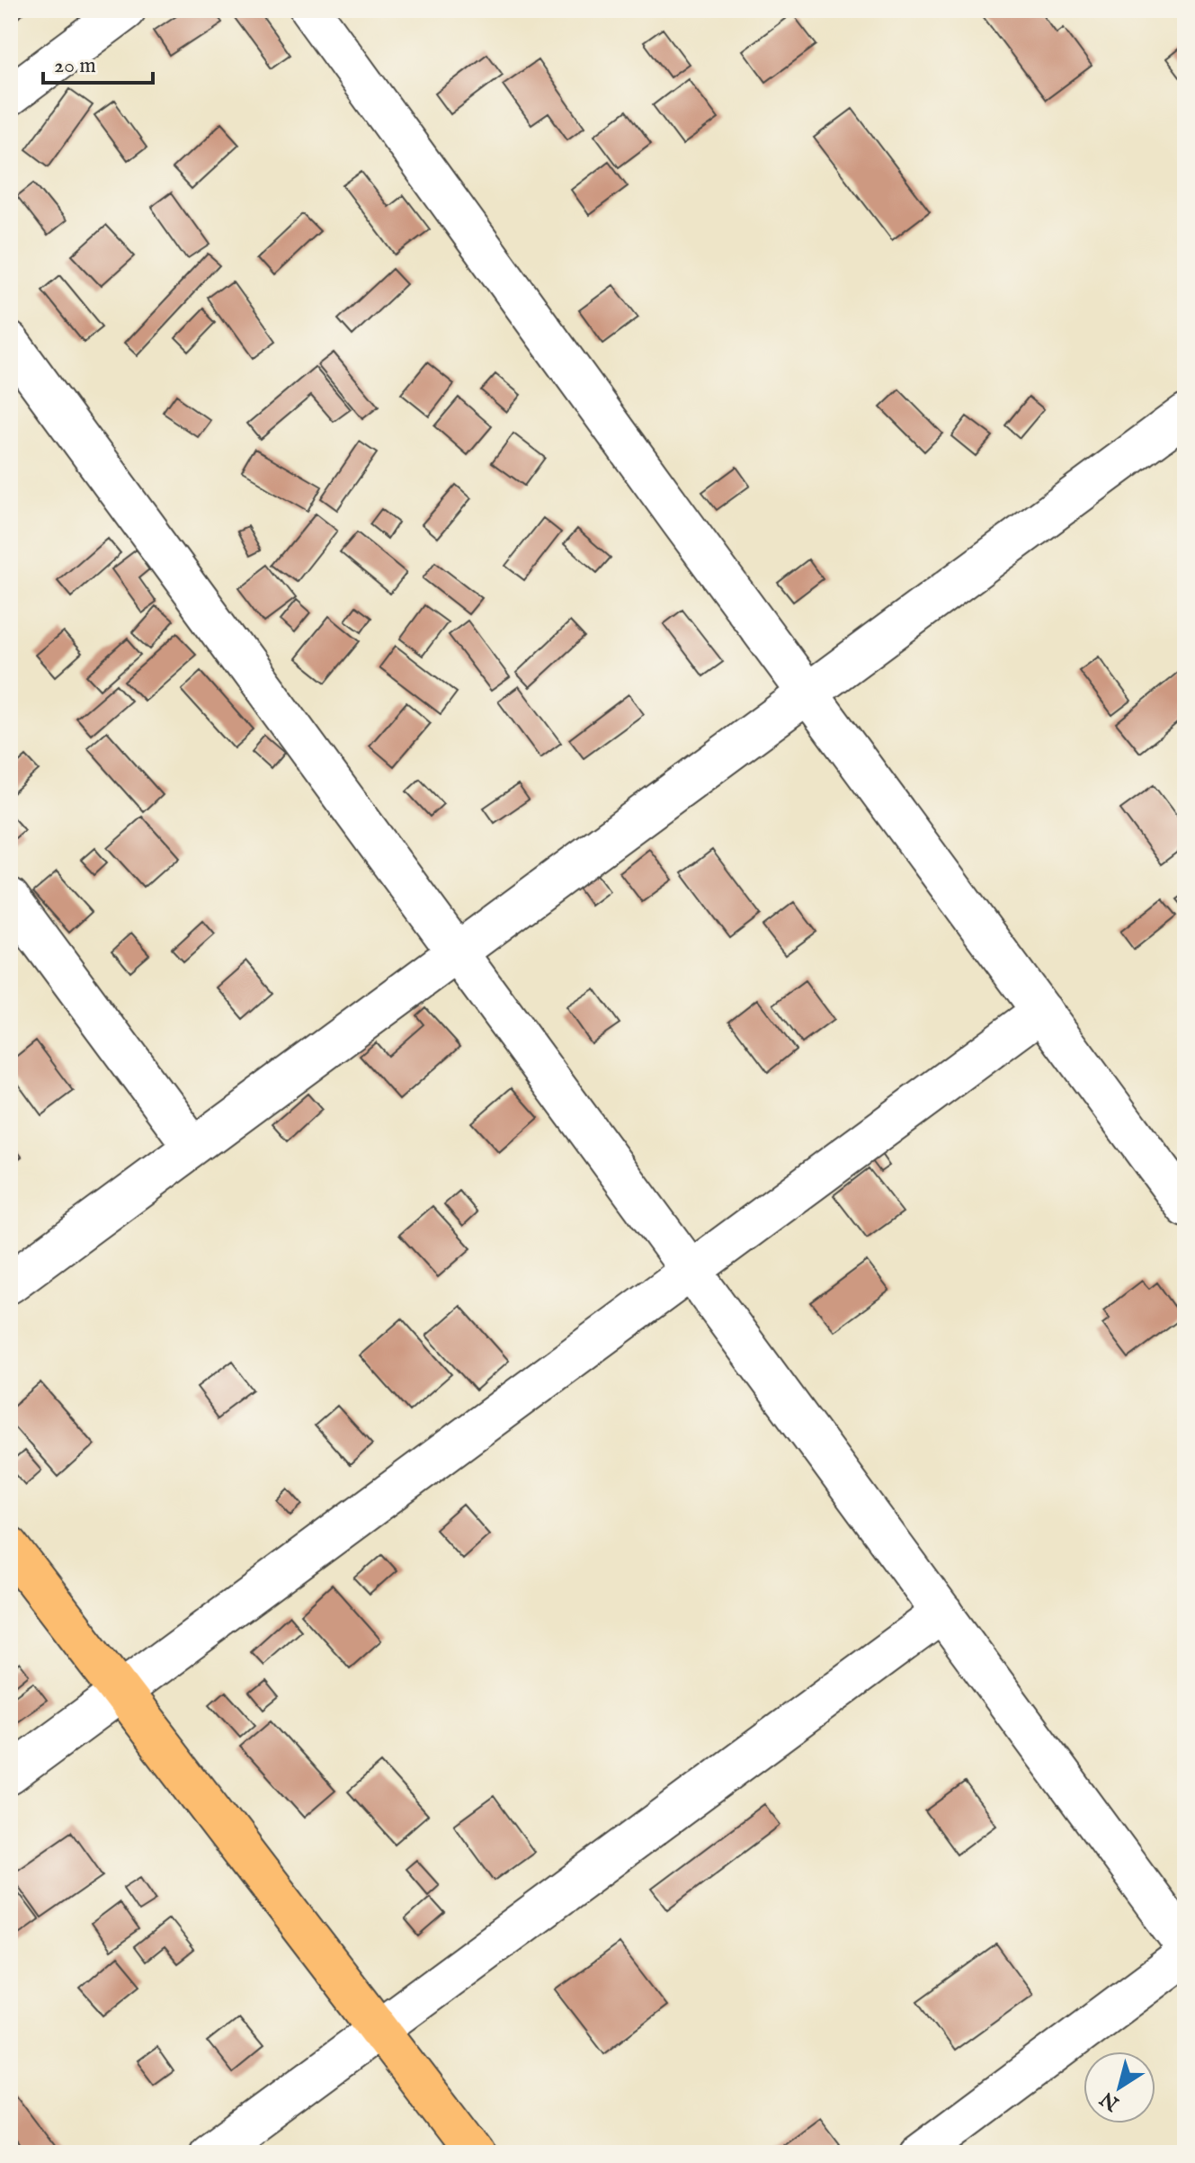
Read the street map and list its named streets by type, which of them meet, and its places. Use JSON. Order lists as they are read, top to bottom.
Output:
{
  "scale_bar": "20 m",
  "north": "bottom left"
}
